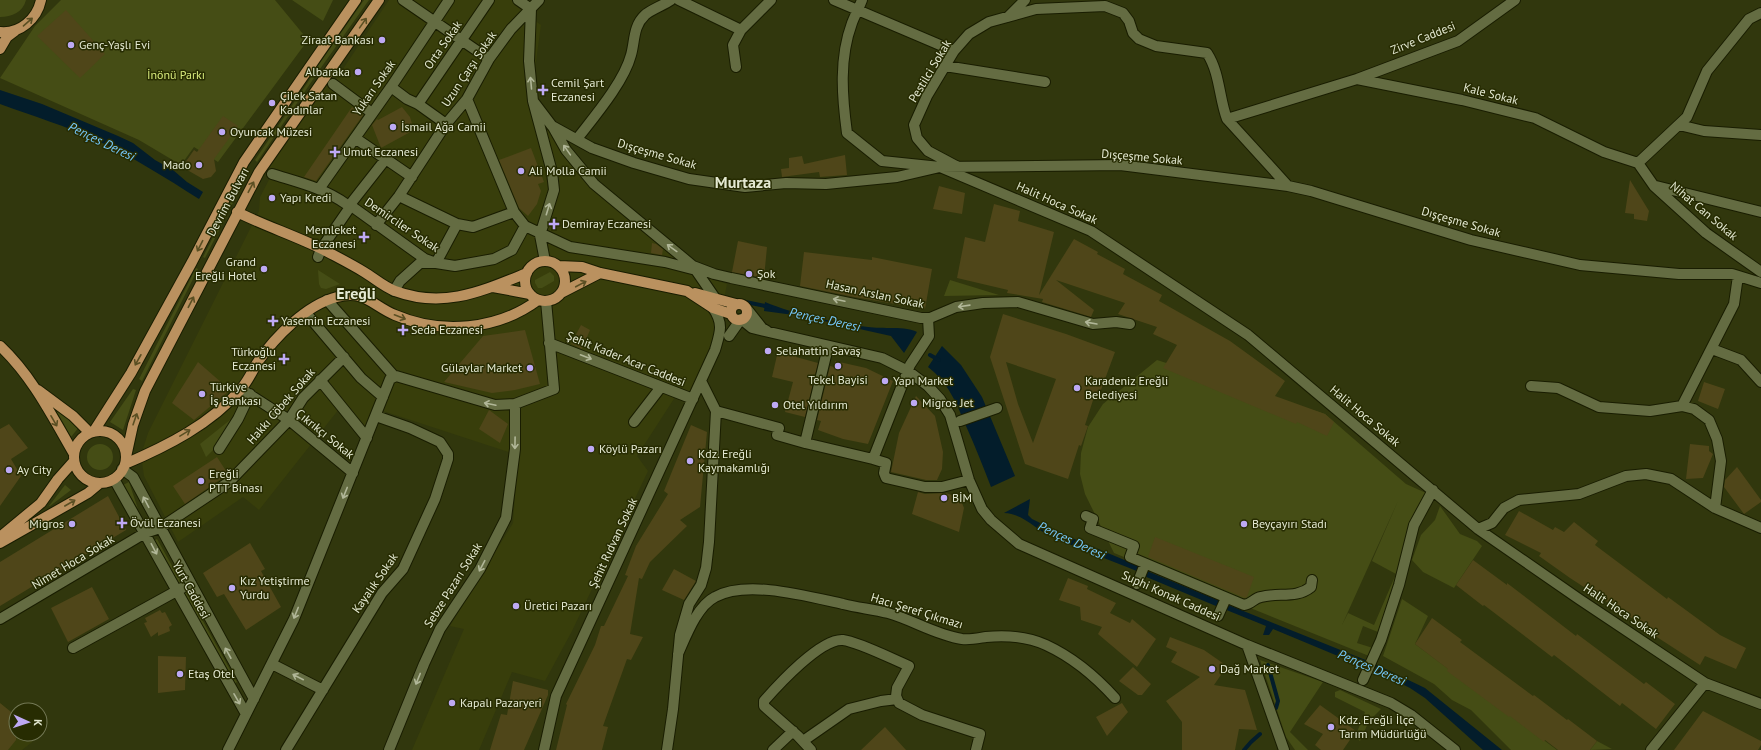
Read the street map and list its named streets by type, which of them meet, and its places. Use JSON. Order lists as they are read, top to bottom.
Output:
{
  "streets": {
    "main road": ["Devrim Bulvarı", "Suphi Konak Caddesi"],
    "street": [
      "Zirve Caddesi",
      "Orta Sokak",
      "Uzun Çarşı Sokak",
      "Pestilci Sokak",
      "Yukarı Sokak",
      "Kale Sokak",
      "Dışçeşme Sokak",
      "Halit Hoca Sokak",
      "Nihat Can Sokak",
      "Demirciler Sokak",
      "Hasan Arslan Sokak",
      "Şehit Kader Acar Caddesi",
      "Hakkı Cöbek Sokak",
      "Çıkrıkçı Sokak",
      "Şehit Rıdvan Sokak",
      "Nimet Hoca Sokak",
      "Kayalık Sokak",
      "Sebze Pazarı Sokak",
      "Yurt Caddesi",
      "Hacı Şeref Çıkmazı"
    ]
  },
  "crossings": [
    ["Zirve Caddesi", "Kale Sokak"],
    ["Uzun Çarşı Sokak", "Demirciler Sokak"],
    ["Pestilci Sokak", "Kale Sokak"],
    ["Pestilci Sokak", "Dışçeşme Sokak"],
    ["Yukarı Sokak", "Demirciler Sokak"],
    ["Kale Sokak", "Nihat Can Sokak"],
    ["Dışçeşme Sokak", "Halit Hoca Sokak"],
    ["Dışçeşme Sokak", "Hasan Arslan Sokak"],
    ["Devrim Bulvarı", "Yurt Caddesi"],
    ["Demirciler Sokak", "Hasan Arslan Sokak"],
    ["Hasan Arslan Sokak", "Suphi Konak Caddesi"],
    ["Şehit Kader Acar Caddesi", "Şehit Rıdvan Sokak"],
    ["Hakkı Cöbek Sokak", "Çıkrıkçı Sokak"],
    ["Hakkı Cöbek Sokak", "Nimet Hoca Sokak"],
    ["Hakkı Cöbek Sokak", "Yurt Caddesi"],
    ["Şehit Rıdvan Sokak", "Suphi Konak Caddesi"],
    ["Nimet Hoca Sokak", "Yurt Caddesi"]
  ],
  "one_way": ["Hasan Arslan Sokak", "Şehit Kader Acar Caddesi", "Sebze Pazarı Sokak"],
  "districts": ["Murtaza", "Ereğli"],
  "water": ["Pençes Deresi"],
  "parks": ["İnönü Parkı"],
  "places": {
    "other": [
      "Ziraat Bankası",
      "Genç-Yaşlı Evi",
      "Albaraka",
      "Çilek Satan Kadınlar",
      "İsmail Ağa Camii",
      "Oyuncak Müzesi",
      "Mado",
      "Ali Molla Camii",
      "Yapı Kredi",
      "Grand Ereğli Hotel",
      "Şok",
      "Selahattin Savaş",
      "Tekel Bayisi",
      "Gülaylar Market",
      "Yapı Market",
      "Karadeniz Ereğli Belediyesi",
      "Türkiye İş Bankası",
      "Migros Jet",
      "Otel Yıldırım",
      "Köylü Pazarı",
      "Kdz. Ereğli Kaymakamlığı",
      "Ay City",
      "Ereğli PTT Binası",
      "BİM",
      "Migros",
      "Beyçayırı Stadı",
      "Kız Yetiştirme Yurdu",
      "Üretici Pazarı",
      "Dağ Market",
      "Etaş Otel",
      "Kapalı Pazaryeri",
      "Kdz. Ereğli İlçe Tarım Müdürlüğü"
    ],
    "health": [
      "Cemil Şart Eczanesi",
      "Umut Eczanesi",
      "Demiray Eczanesi",
      "Memleket Eczanesi",
      "Yasemin Eczanesi",
      "Seda Eczanesi",
      "Türkoğlu Eczanesi",
      "Övül Eczanesi"
    ]
  },
  "north": "right"
}
